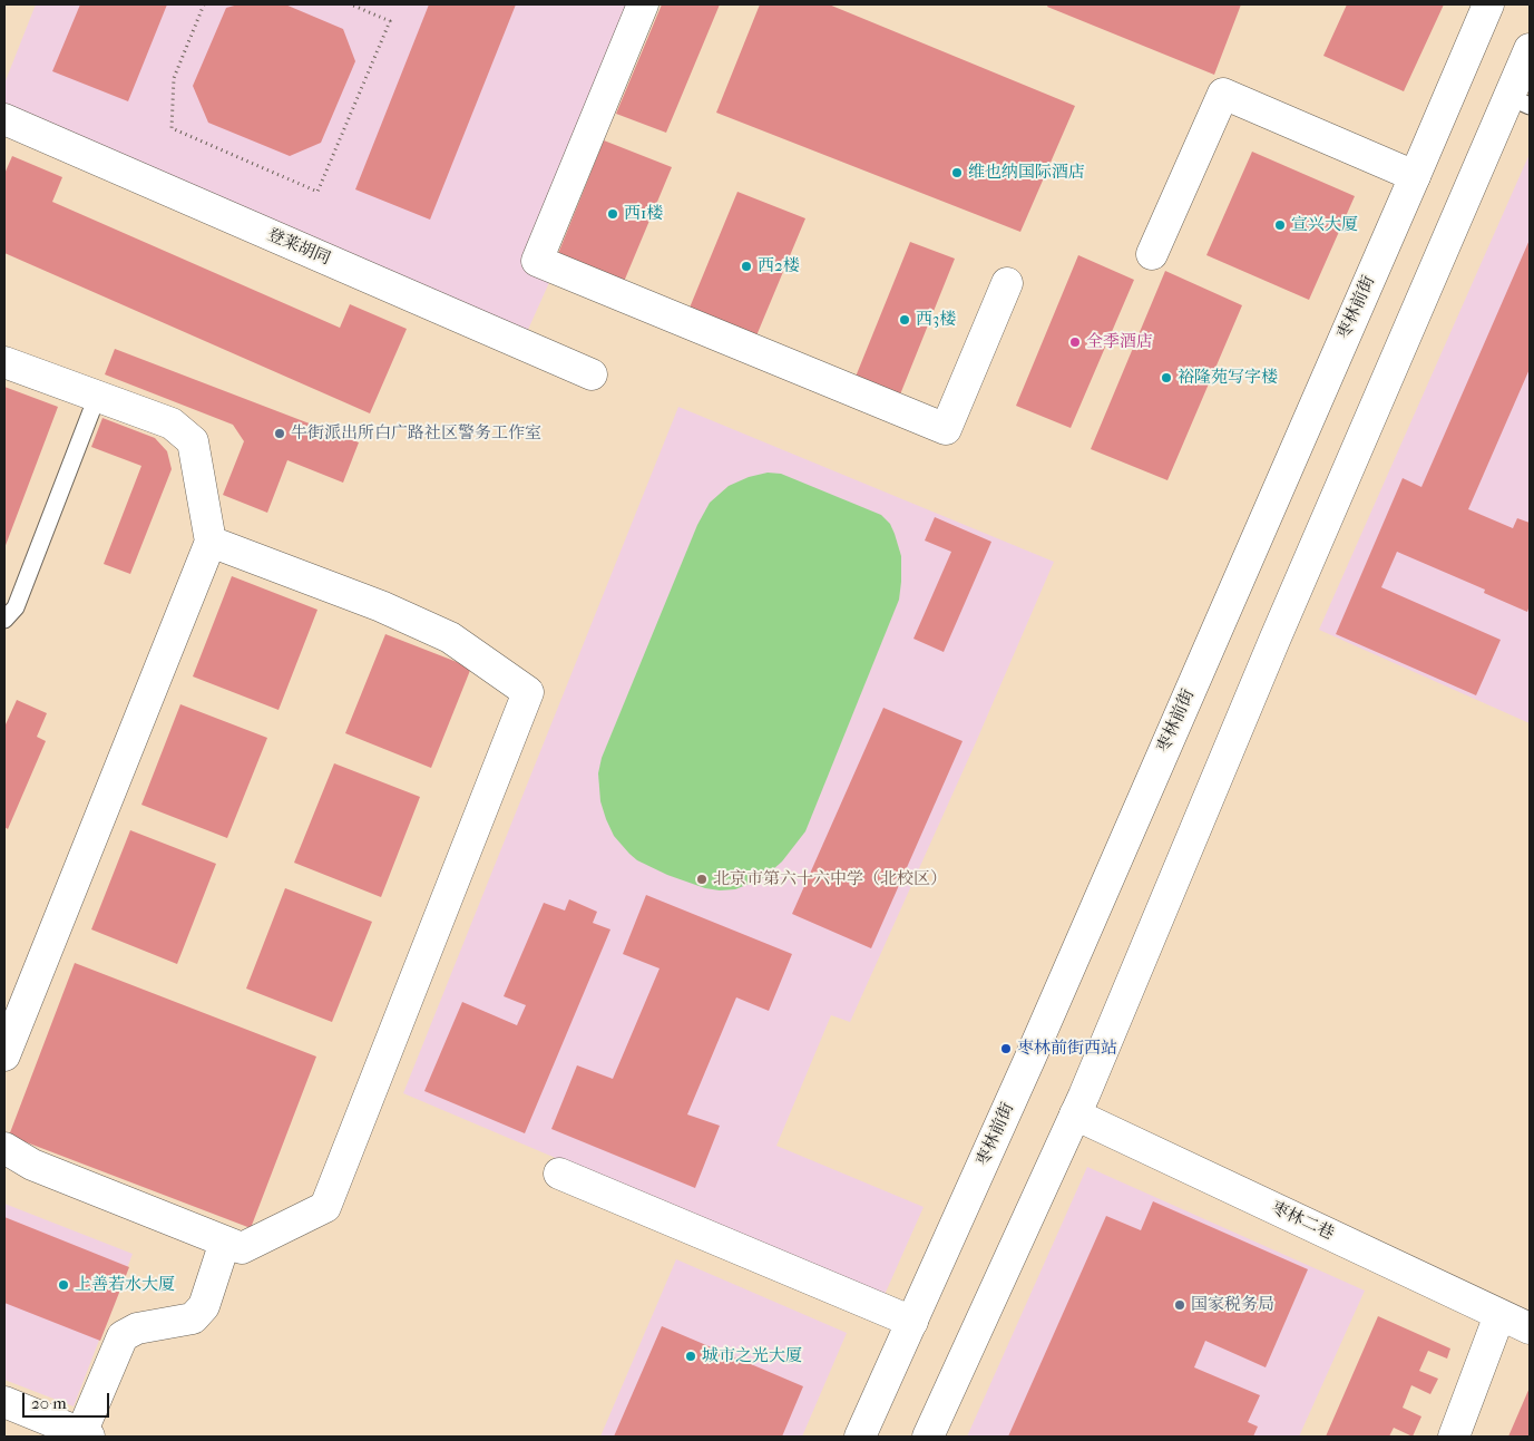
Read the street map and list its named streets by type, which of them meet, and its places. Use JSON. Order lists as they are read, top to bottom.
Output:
{
  "streets": {
    "street": ["登莱胡同", "枣林前街", "枣林二巷"]
  },
  "places": [
    "维也纳国际酒店",
    "西1楼",
    "宣兴大厦",
    "西2楼",
    "西3楼",
    "全季酒店",
    "裕隆苑写字楼",
    "牛街派出所白广路社区警务工作室",
    "北京市第六十六中学（北校区）",
    "枣林前街西站",
    "上善若水大厦",
    "国家税务局",
    "城市之光大厦"
  ],
  "scale_bar": "20 m"
}
